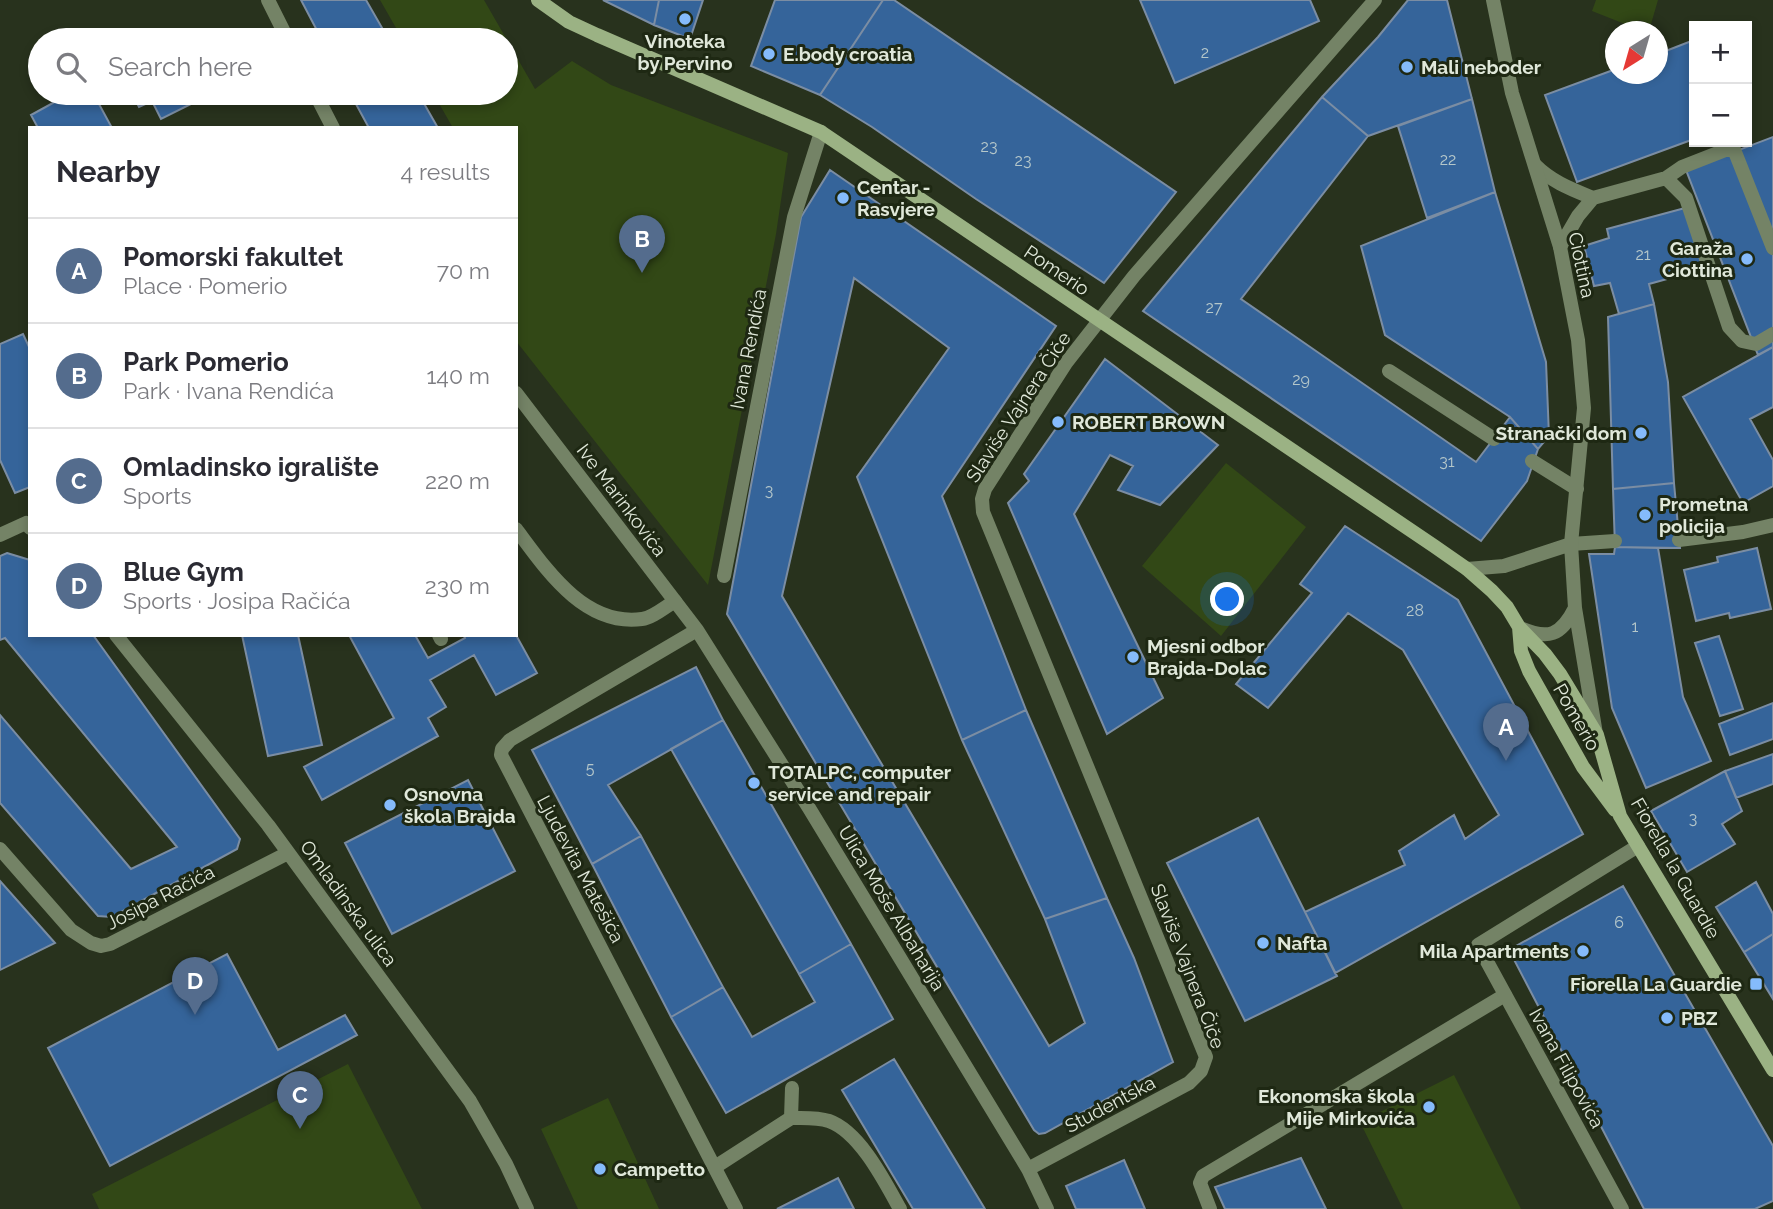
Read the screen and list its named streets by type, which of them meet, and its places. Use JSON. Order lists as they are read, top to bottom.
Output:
{
  "streets": {
    "main road": ["Pomerio", "Fiorella la Guardie"],
    "street": [
      "Ciottina",
      "Ivana Rendića",
      "Slaviše Vajnera Čiče",
      "Ive Marinkovića",
      "Ljudevita Matešića",
      "Josipa Račića",
      "Omladinska ulica",
      "Ulica Moše Albaharija",
      "Ivana Filipovića",
      "Studentska"
    ]
  },
  "crossings": [
    ["Ciottina", "Fiorella la Guardie"],
    ["Pomerio", "Ivana Rendića"],
    ["Pomerio", "Slaviše Vajnera Čiče"],
    ["Pomerio", "Fiorella la Guardie"],
    ["Slaviše Vajnera Čiče", "Studentska"],
    ["Ive Marinkovića", "Ljudevita Matešića"],
    ["Ive Marinkovića", "Ulica Moše Albaharija"],
    ["Fiorella la Guardie", "Ivana Filipovića"],
    ["Ljudevita Matešića", "Ulica Moše Albaharija"],
    ["Josipa Račića", "Omladinska ulica"],
    ["Ulica Moše Albaharija", "Studentska"]
  ],
  "places": {
    "other": [
      "Vinoteka by Pervino",
      "E.body croatia",
      "Mali neboder",
      "Centar - Rasvjere",
      "Garaža Ciottina",
      "ROBERT BROWN",
      "Stranački dom",
      "Prometna policija",
      "Mjesni odbor Brajda-Dolac",
      "TOTALPC, computer service and repair",
      "Osnovna škola Brajda",
      "Nafta",
      "Mila Apartments",
      "PBZ",
      "Ekonomska škola Mije Mirkovića",
      "Campetto"
    ],
    "transit": ["Fiorella La Guardie"]
  },
  "house_numbers": [
    "2",
    "23",
    "22",
    "23",
    "21",
    "27",
    "29",
    "31",
    "3",
    "28",
    "1",
    "5",
    "3",
    "6"
  ],
  "north": "bottom left",
  "page": {
    "map_buttons": ["+", "−"],
    "search": "Search here",
    "heading": ["Nearby", "4 results"],
    "pins": [
      "B",
      "A",
      "D",
      "C"
    ],
    "list": [
      {
        "mark": "A",
        "name": "Pomorski fakultet",
        "note": "Place · Pomerio",
        "value": "70 m"
      },
      {
        "mark": "B",
        "name": "Park Pomerio",
        "note": "Park · Ivana Rendića",
        "value": "140 m"
      },
      {
        "mark": "C",
        "name": "Omladinsko igralište",
        "note": "Sports",
        "value": "220 m"
      },
      {
        "mark": "D",
        "name": "Blue Gym",
        "note": "Sports · Josipa Račića",
        "value": "230 m"
      }
    ]
  }
}
